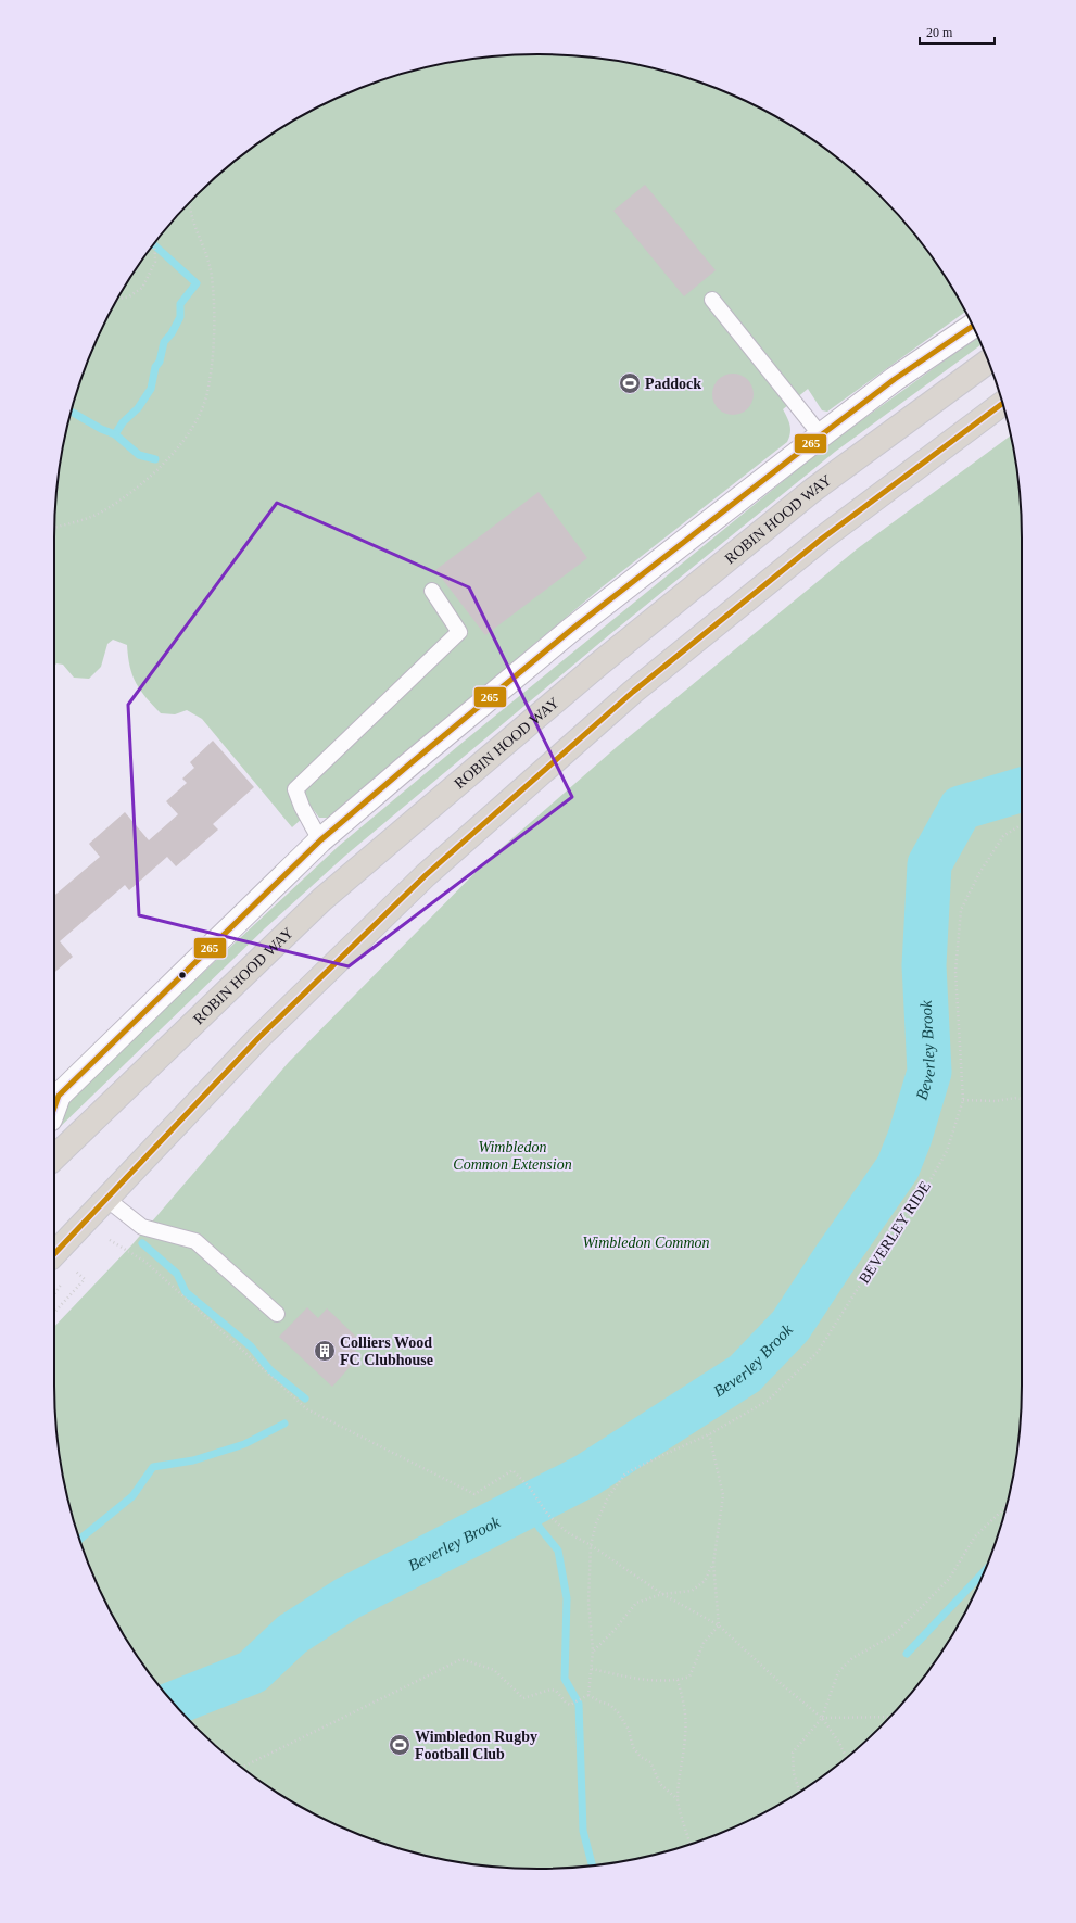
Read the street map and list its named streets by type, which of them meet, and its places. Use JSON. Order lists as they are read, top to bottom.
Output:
{
  "streets": {
    "highway": ["ROBIN HOOD WAY"],
    "path": ["BEVERLEY RIDE"]
  },
  "water": ["Beverley Brook"],
  "parks": ["Wimbledon Common Extension", "Wimbledon Common"],
  "places": {
    "sports": ["Paddock", "Wimbledon Rugby Football Club"],
    "building": ["Colliers Wood FC Clubhouse"]
  },
  "lines": ["transit line 265"],
  "scale_bar": "20 m"
}
